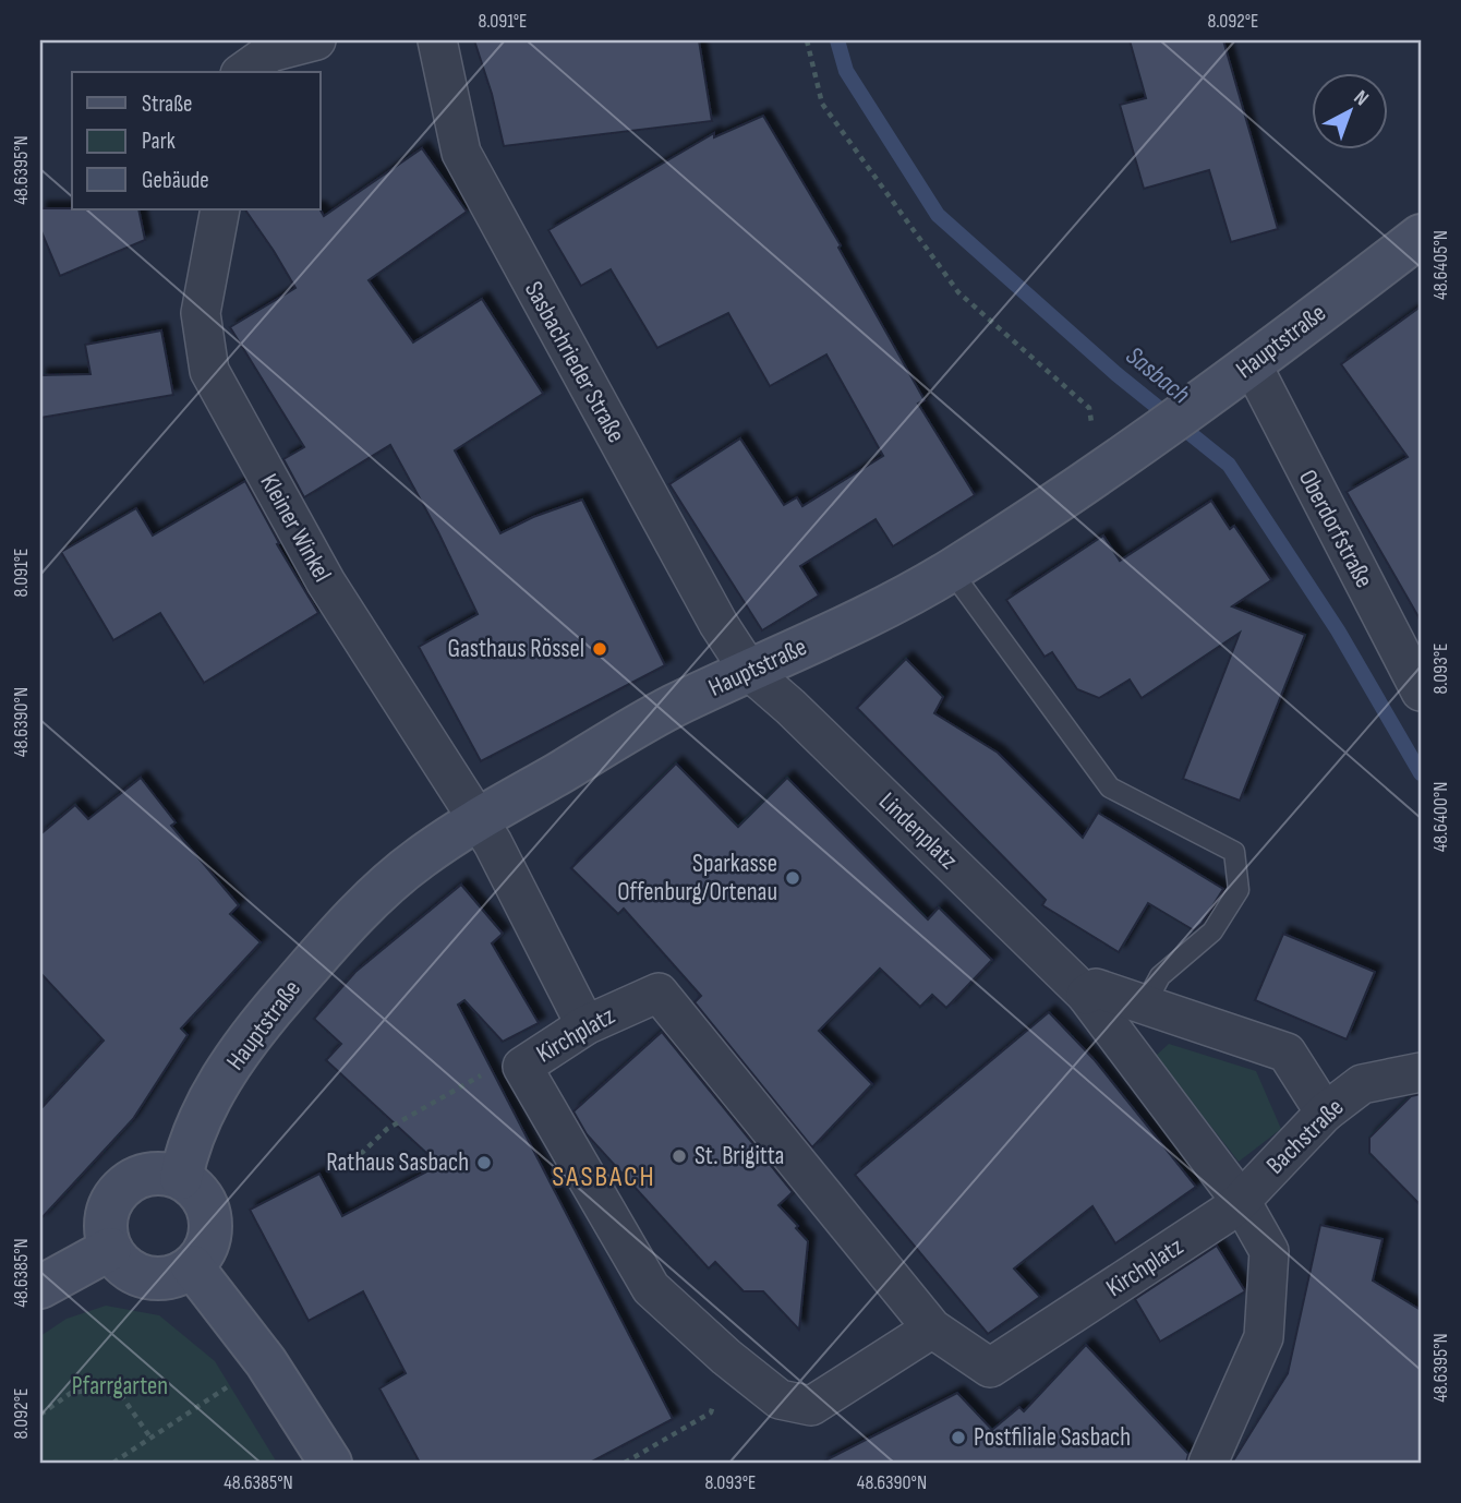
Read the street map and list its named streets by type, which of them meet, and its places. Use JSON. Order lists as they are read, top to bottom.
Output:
{
  "streets": {
    "street": [
      "Hauptstraße",
      "Sasbachrieder Straße",
      "Kleiner Winkel",
      "Oberdorfstraße",
      "Lindenplatz",
      "Kirchplatz",
      "Bachstraße"
    ]
  },
  "crossings": [
    ["Hauptstraße", "Sasbachrieder Straße"],
    ["Hauptstraße", "Kleiner Winkel"],
    ["Hauptstraße", "Oberdorfstraße"],
    ["Hauptstraße", "Lindenplatz"],
    ["Sasbachrieder Straße", "Lindenplatz"],
    ["Kleiner Winkel", "Kirchplatz"],
    ["Lindenplatz", "Kirchplatz"],
    ["Lindenplatz", "Bachstraße"],
    ["Kirchplatz", "Bachstraße"]
  ],
  "districts": ["SASBACH"],
  "water": ["Sasbach"],
  "parks": ["Pfarrgarten"],
  "places": [
    "Gasthaus Rössel",
    "Sparkasse Offenburg/Ortenau",
    "St. Brigitta",
    "Rathaus Sasbach",
    "Postfiliale Sasbach"
  ],
  "legend": ["Straße", "Park", "Gebäude"],
  "north": "top right",
  "coordinates": [
    "8.091°E",
    "8.092°E",
    "48.6395°N",
    "48.6405°N",
    "8.093°E",
    "48.6390°N",
    "48.6400°N",
    "48.6385°N"
  ]
}
